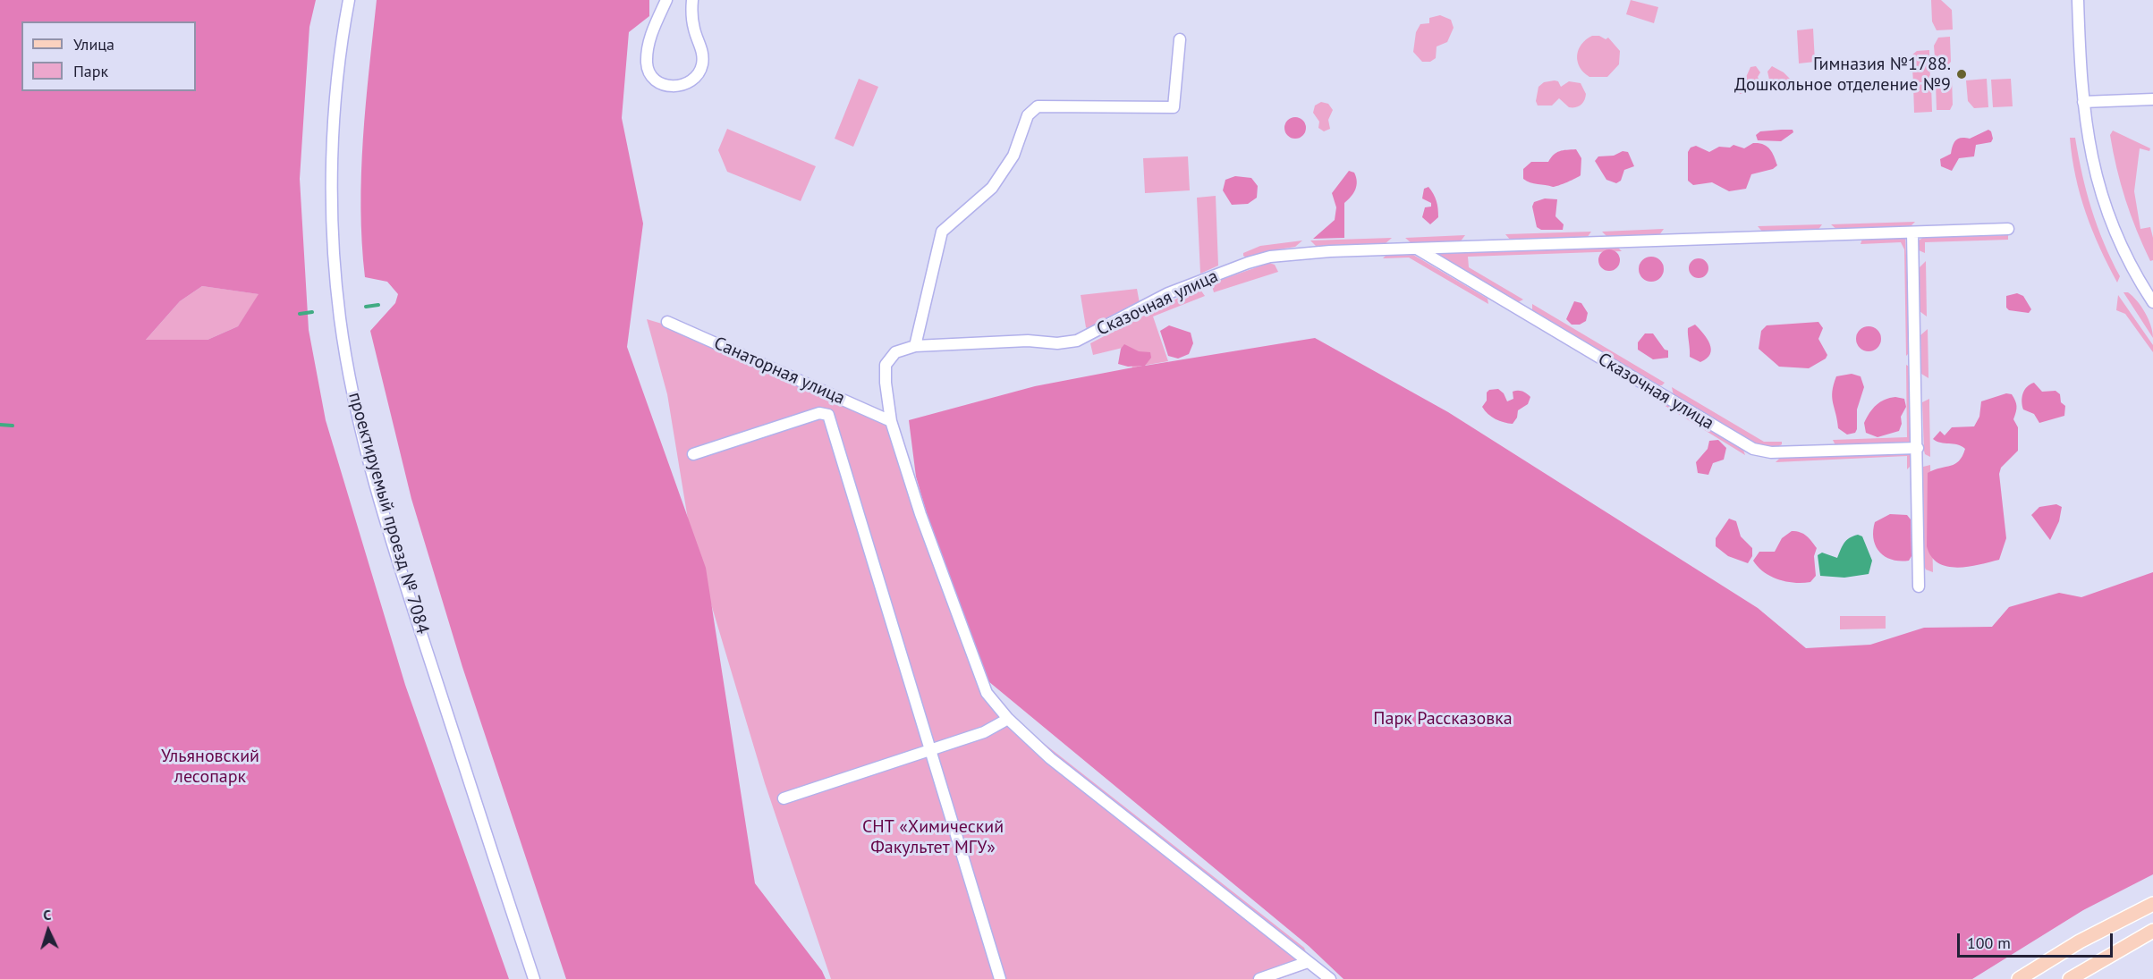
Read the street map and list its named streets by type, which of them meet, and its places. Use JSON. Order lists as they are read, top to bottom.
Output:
{
  "streets": {
    "street": ["Сказочная улица", "Санаторная улица", "проектируемый проезд № 7084"]
  },
  "parks": ["Парк Рассказовка", "Ульяновский лесопарк", "СНТ «Химический Факультет МГУ»"],
  "places": ["Гимназия №1788. Дошкольное отделение №9"],
  "legend": ["Улица", "Парк"],
  "scale_bar": "100 m",
  "north": "top"
}
